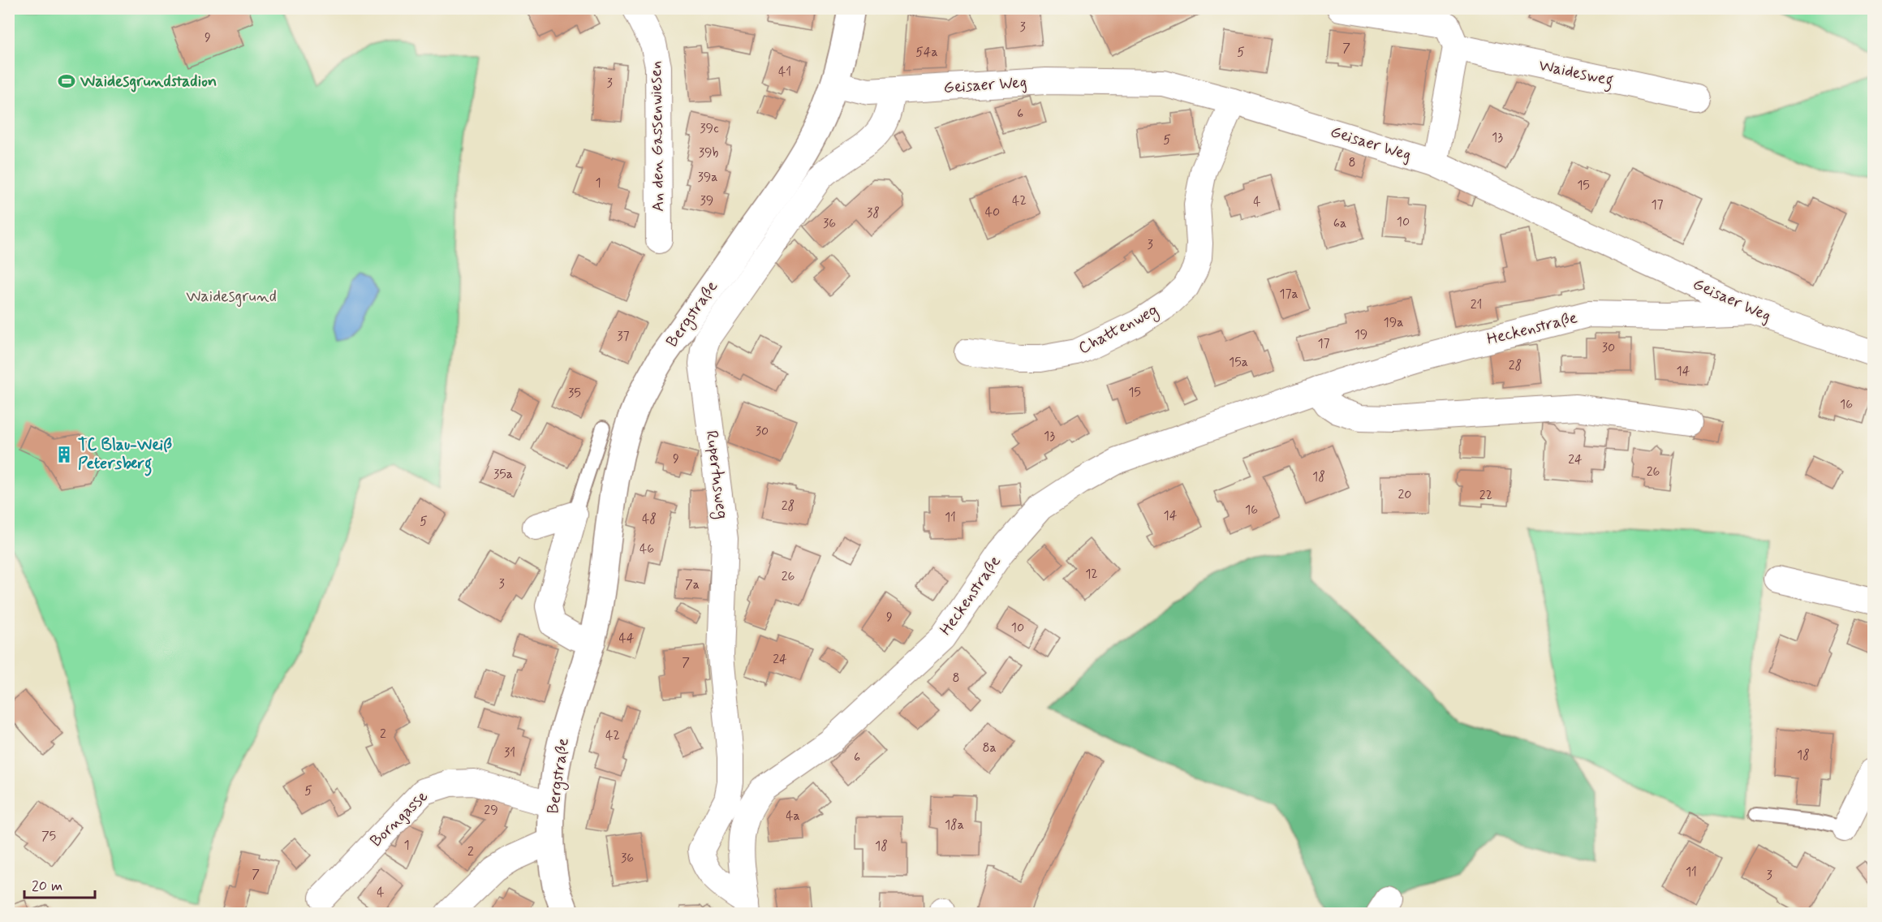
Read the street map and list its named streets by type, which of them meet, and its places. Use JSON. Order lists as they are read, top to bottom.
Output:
{
  "streets": {
    "main road": ["Bergstraße"],
    "street": [
      "Waidesweg",
      "Geisaer Weg",
      "An den Gassenwiesen",
      "Heckenstraße",
      "Chattenweg",
      "Rupertusweg",
      "Borngasse"
    ]
  },
  "crossings": [
    ["Geisaer Weg", "Bergstraße"],
    ["Geisaer Weg", "Heckenstraße"],
    ["Geisaer Weg", "Chattenweg"],
    ["Geisaer Weg", "Rupertusweg"],
    ["Bergstraße", "Borngasse"],
    ["Heckenstraße", "Rupertusweg"]
  ],
  "parks": ["Waidesgrund"],
  "places": {
    "sports": ["Waidesgrundstadion"],
    "building": ["TC Blau-Weiß Petersberg"]
  },
  "house_numbers": [
    "3",
    "9",
    "7",
    "54a",
    "5",
    "41",
    "3",
    "6",
    "39c",
    "13",
    "5",
    "39b",
    "8",
    "39a",
    "1",
    "15",
    "39",
    "42",
    "4",
    "17",
    "40",
    "38",
    "10",
    "36",
    "6a",
    "3",
    "17a",
    "21",
    "19a",
    "19",
    "37",
    "17",
    "30",
    "15a",
    "28",
    "14",
    "15",
    "35",
    "16",
    "30",
    "13",
    "9",
    "24",
    "26",
    "35a",
    "18",
    "20",
    "22",
    "28",
    "16",
    "14",
    "11",
    "48",
    "5",
    "46",
    "12",
    "26",
    "3",
    "7a",
    "9",
    "10",
    "44",
    "24",
    "7",
    "8",
    "2",
    "42",
    "8a",
    "31",
    "18",
    "6",
    "5",
    "29",
    "4a",
    "18a",
    "75",
    "1",
    "18",
    "2",
    "36",
    "11",
    "7",
    "3",
    "4"
  ],
  "scale_bar": "20 m"
}
